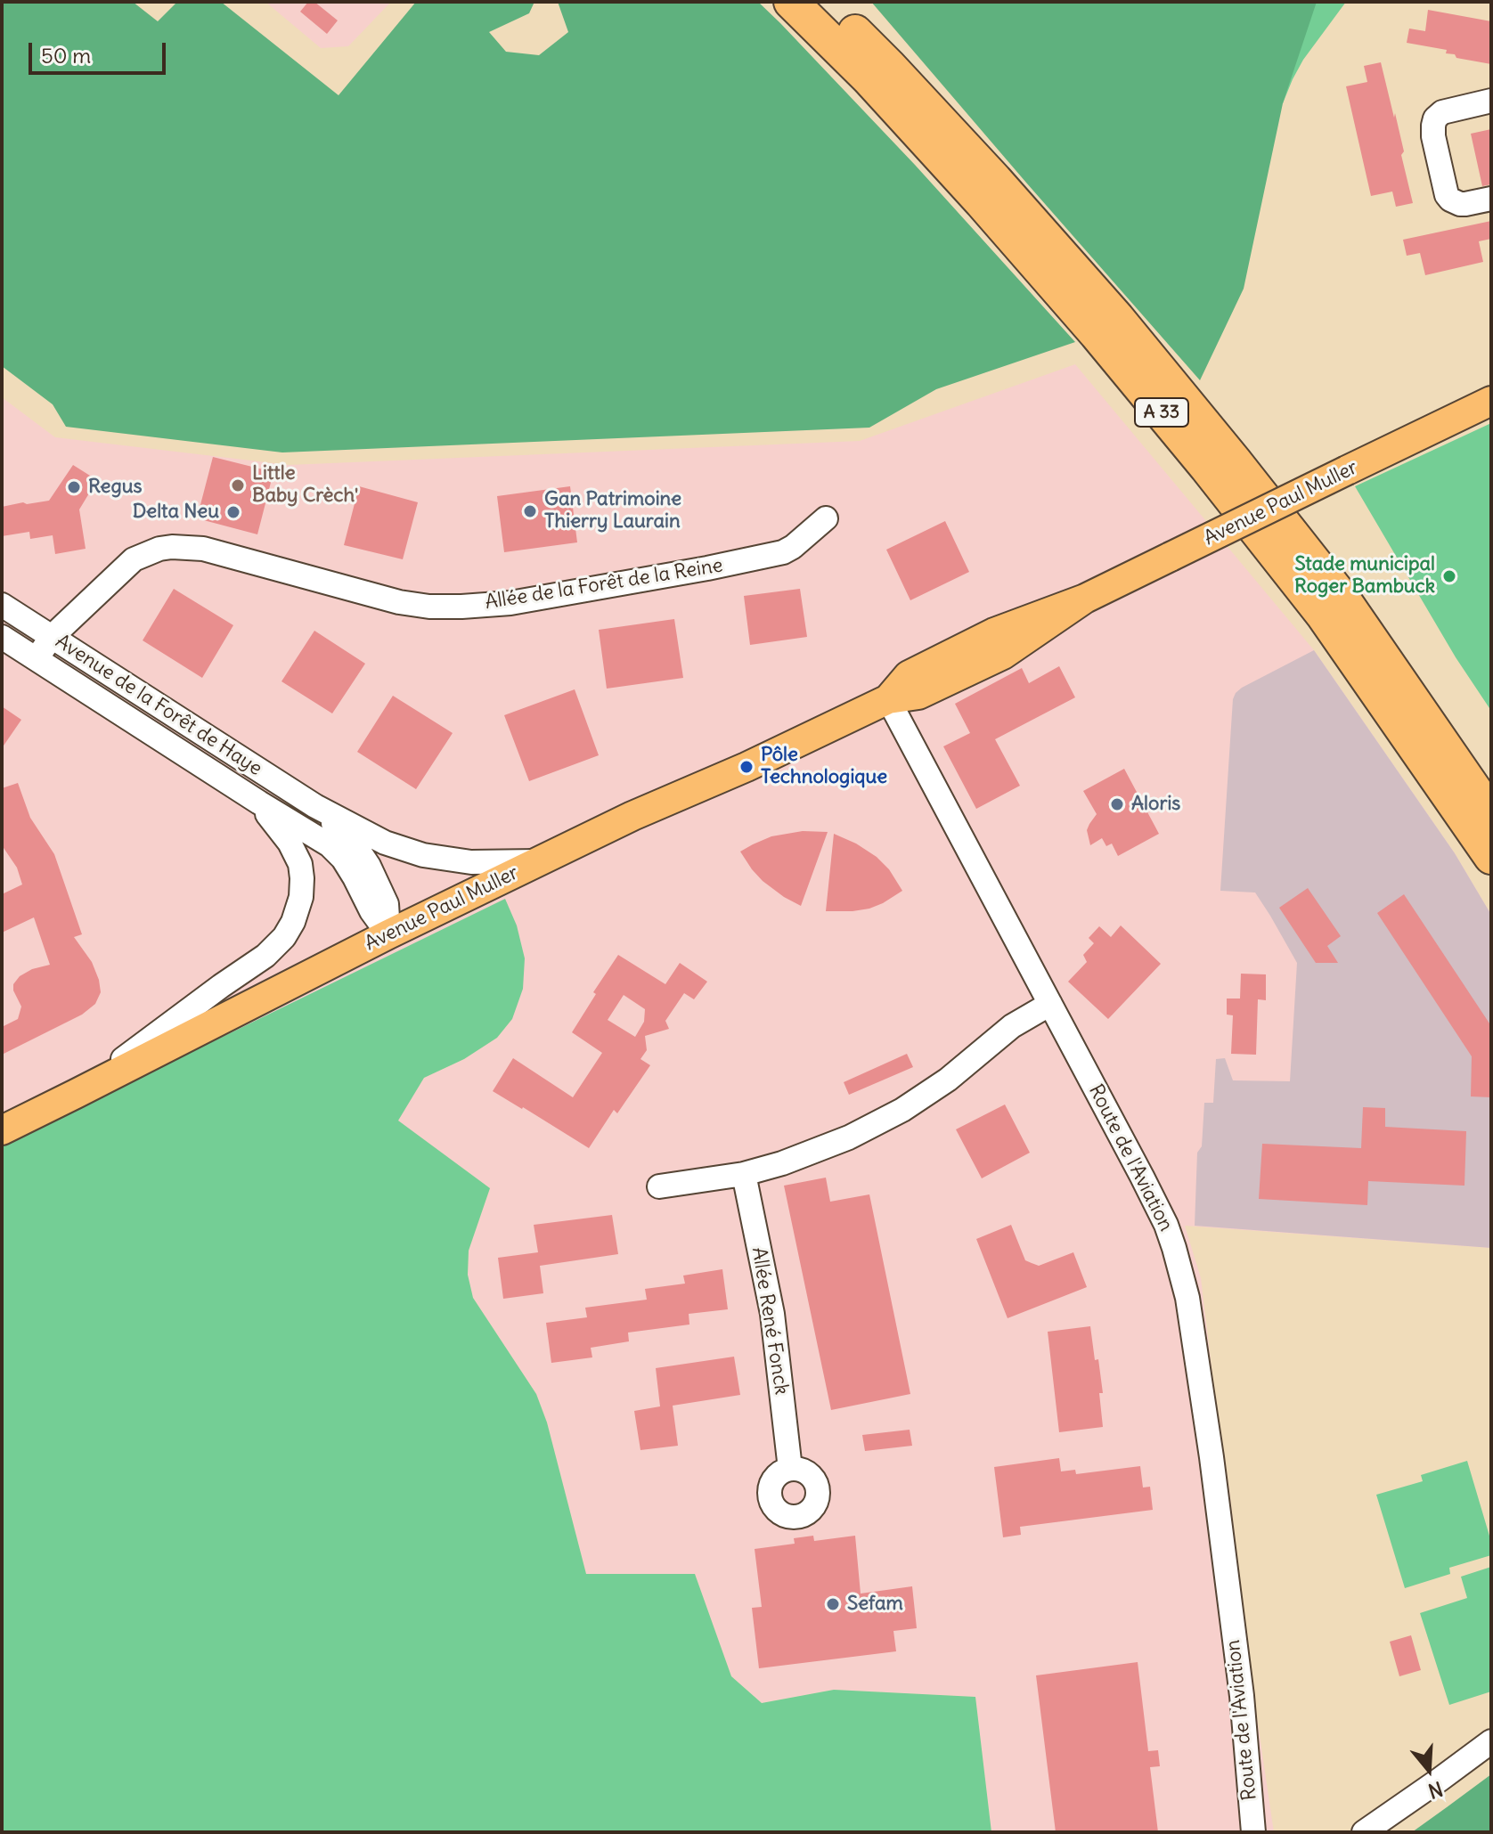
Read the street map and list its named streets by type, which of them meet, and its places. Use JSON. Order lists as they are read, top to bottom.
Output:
{
  "streets": {
    "highway": ["A 33"],
    "main road": ["Avenue Paul Muller"],
    "street": [
      "Allée de la Forêt de la Reine",
      "Avenue de la Forêt de Haye",
      "Route de l'Aviation",
      "Allée René Fonck"
    ]
  },
  "crossings": [
    ["Avenue Paul Muller", "Avenue de la Forêt de Haye"],
    ["Avenue Paul Muller", "Route de l'Aviation"],
    ["Allée de la Forêt de la Reine", "Avenue de la Forêt de Haye"]
  ],
  "places": [
    "Little Baby Crèch'",
    "Regus",
    "Gan Patrimoine Thierry Laurain",
    "Delta Neu",
    "Stade municipal Roger Bambuck",
    "Pôle Technologique",
    "Aloris",
    "Sefam"
  ],
  "scale_bar": "50 m",
  "north": "bottom"
}
